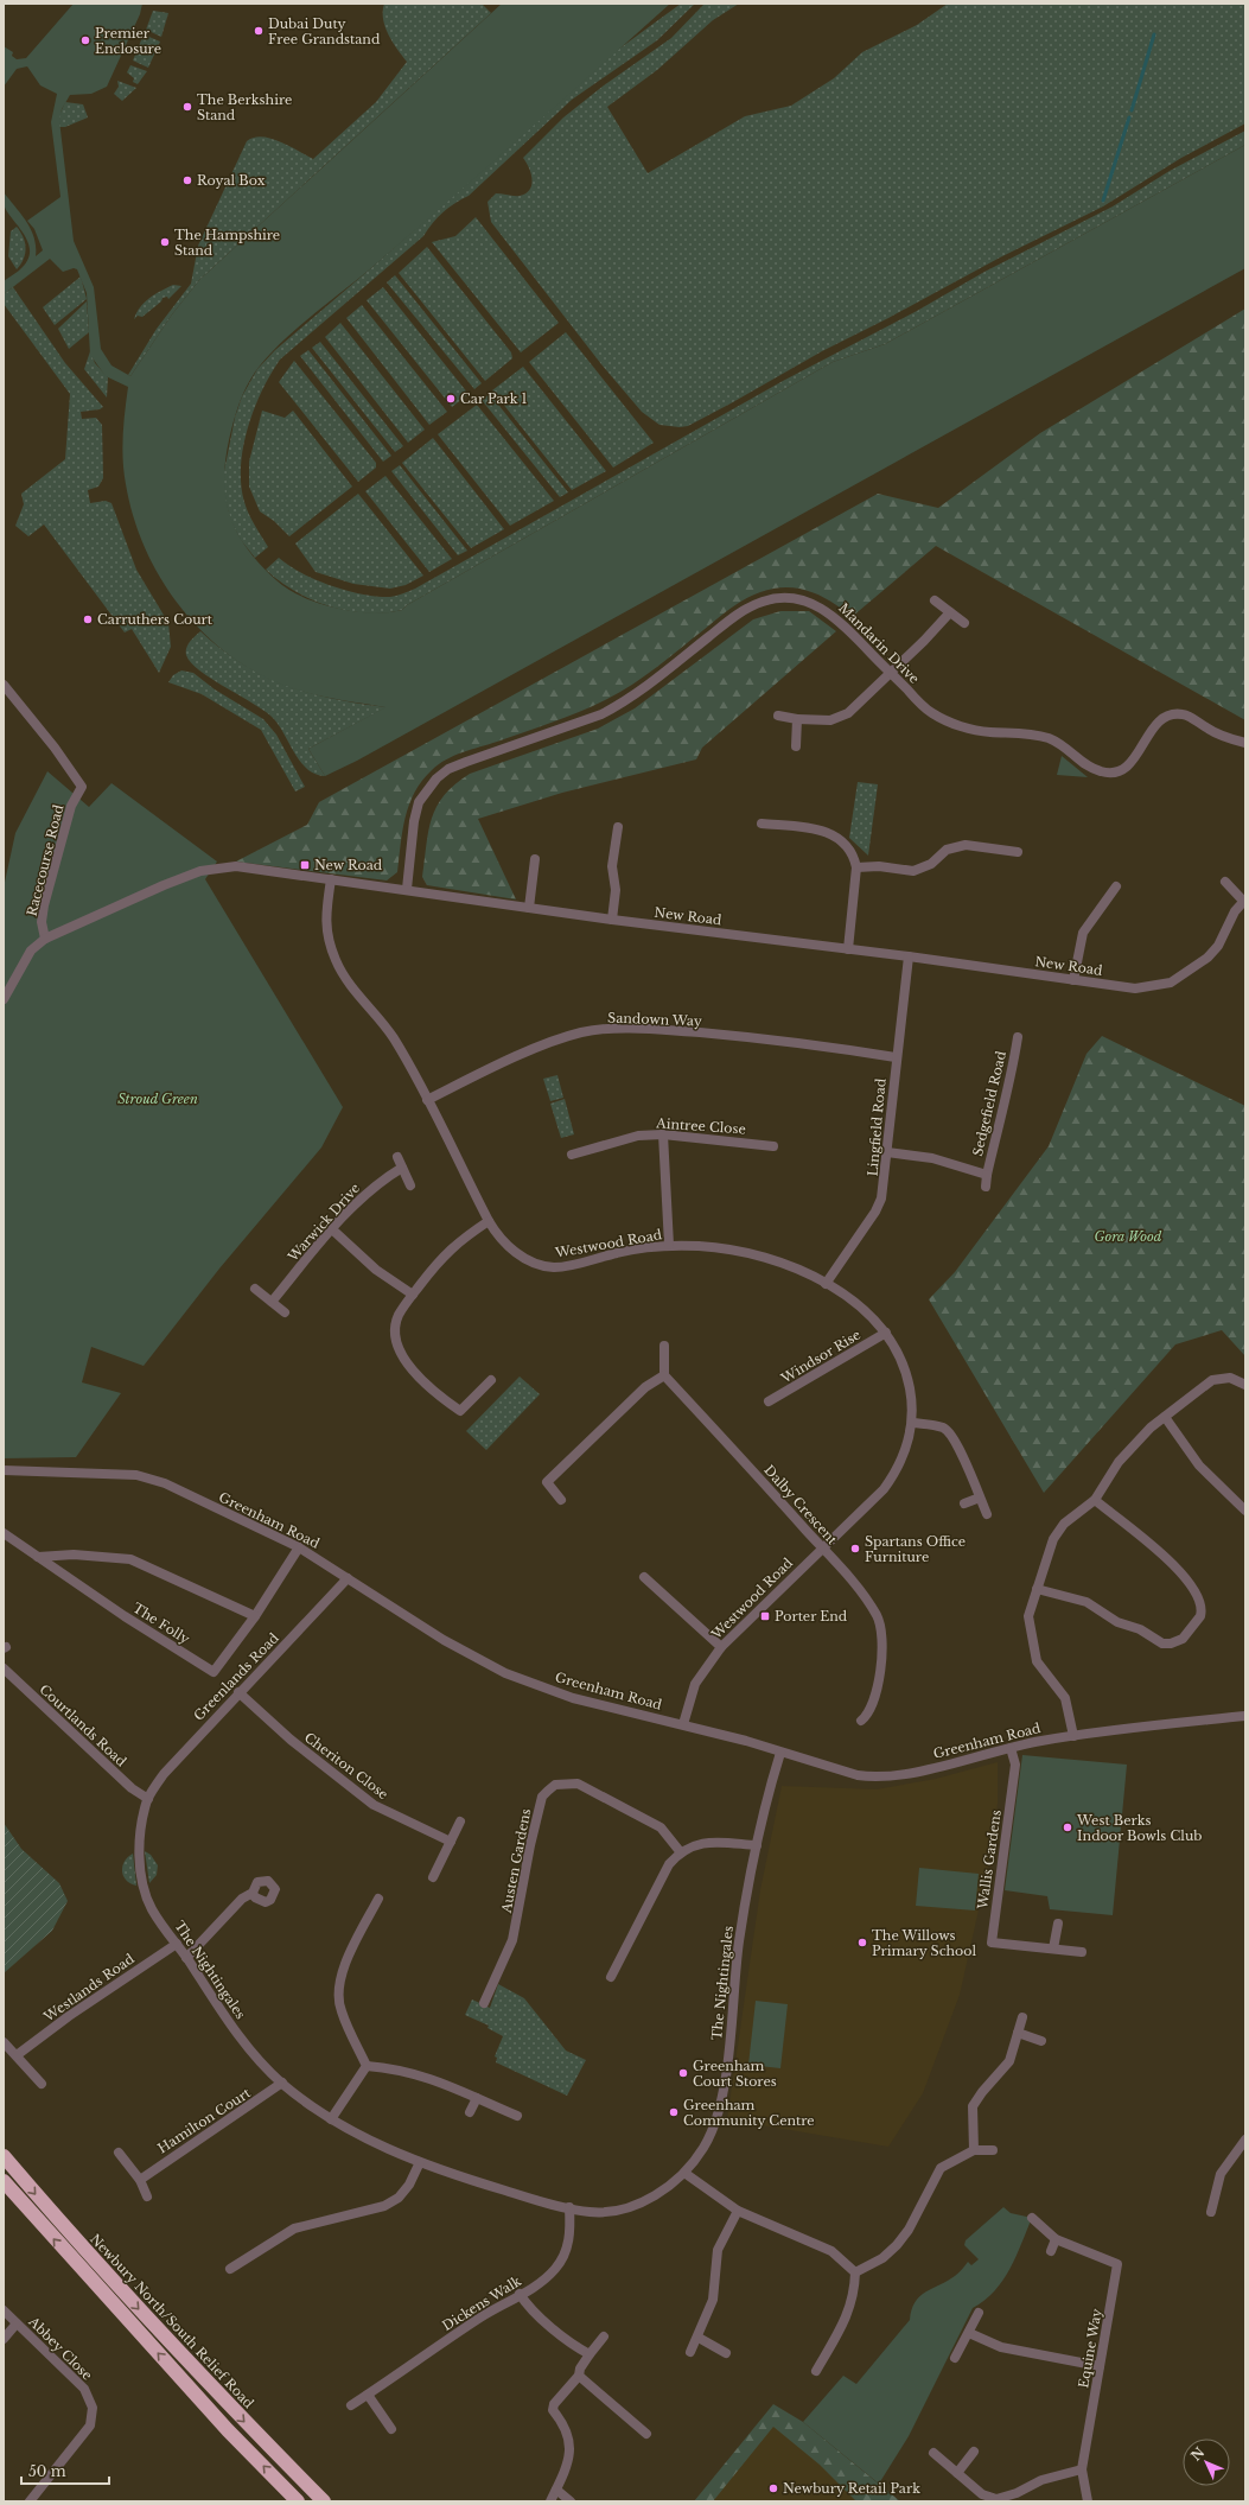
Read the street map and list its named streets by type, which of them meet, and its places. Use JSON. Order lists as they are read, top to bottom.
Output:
{
  "streets": {
    "highway": ["Newbury North/South Relief Road"],
    "street": [
      "Mandarin Drive",
      "Racecourse Road",
      "New Road",
      "Sandown Way",
      "Sedgefield Road",
      "Aintree Close",
      "Lingfield Road",
      "Warwick Drive",
      "Westwood Road",
      "Windsor Rise",
      "Dalby Crescent",
      "Greenham Road",
      "The Folly",
      "Greenlands Road",
      "Courtlands Road",
      "Cheriton Close",
      "Wallis Gardens",
      "Austen Gardens",
      "The Nightingales",
      "Westlands Road",
      "Hamilton Court",
      "Dickens Walk",
      "Abbey Close",
      "Equine Way"
    ]
  },
  "crossings": [
    ["Mandarin Drive", "New Road"],
    ["Racecourse Road", "New Road"],
    ["New Road", "Lingfield Road"],
    ["New Road", "Westwood Road"],
    ["Sandown Way", "Lingfield Road"],
    ["Sandown Way", "Westwood Road"],
    ["Sedgefield Road", "Lingfield Road"],
    ["Lingfield Road", "Westwood Road"],
    ["Westwood Road", "Windsor Rise"],
    ["Westwood Road", "Dalby Crescent"],
    ["Westwood Road", "Greenham Road"],
    ["Greenham Road", "The Folly"],
    ["Greenham Road", "Greenlands Road"],
    ["Greenham Road", "Wallis Gardens"],
    ["Greenham Road", "The Nightingales"],
    ["Greenlands Road", "Courtlands Road"],
    ["Greenlands Road", "Cheriton Close"],
    ["Greenlands Road", "The Nightingales"],
    ["Courtlands Road", "The Nightingales"],
    ["The Nightingales", "Westlands Road"],
    ["The Nightingales", "Hamilton Court"],
    ["The Nightingales", "Dickens Walk"]
  ],
  "parks": ["Stroud Green", "Gora Wood"],
  "places": {
    "other": [
      "Dubai Duty Free Grandstand",
      "Premier Enclosure",
      "The Berkshire Stand",
      "Royal Box",
      "The Hampshire Stand",
      "Car Park 1",
      "Carruthers Court",
      "Spartans Office Furniture",
      "West Berks Indoor Bowls Club",
      "The Willows Primary School",
      "Greenham Court Stores",
      "Greenham Community Centre",
      "Newbury Retail Park"
    ],
    "transit": ["New Road", "Porter End"]
  },
  "scale_bar": "50 m",
  "north": "top left"
}
